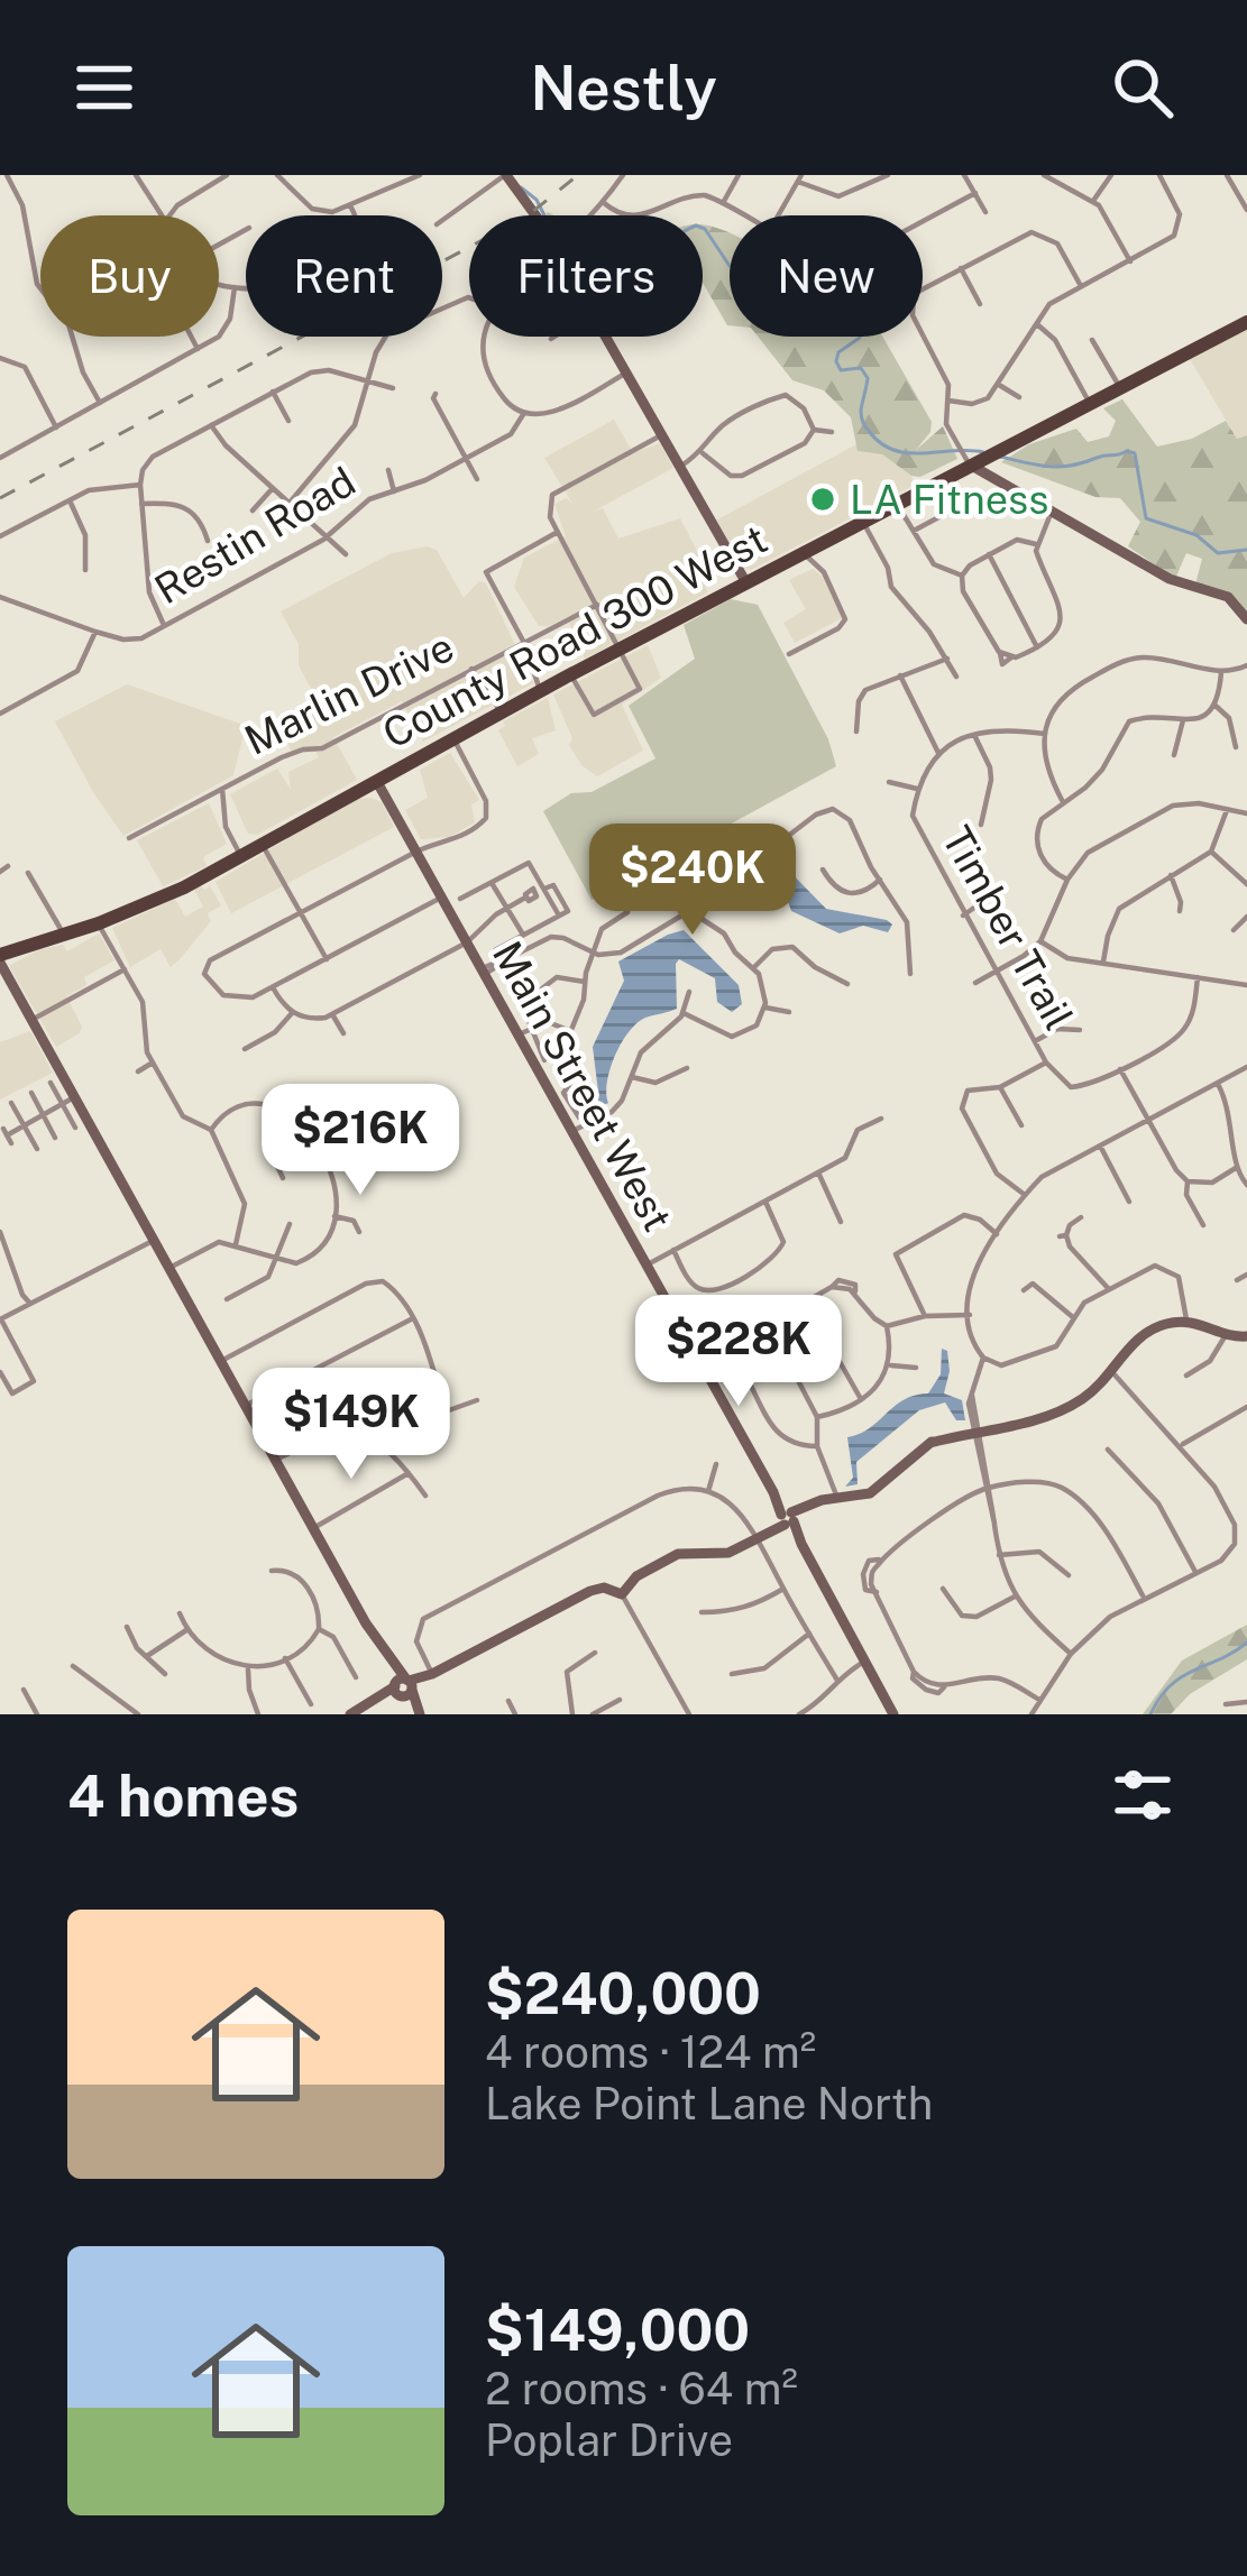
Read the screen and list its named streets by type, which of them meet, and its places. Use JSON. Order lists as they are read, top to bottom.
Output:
{
  "streets": {
    "main road": ["County Road 300 West", "Main Street West"],
    "street": ["Restin Road", "Marlin Drive", "Timber Trail"]
  },
  "crossings": [
    ["County Road 300 West", "Main Street West"]
  ],
  "places": ["LA Fitness"],
  "page": {
    "header": "Nestly",
    "chip": [
      "Buy",
      "Rent",
      "Filters",
      "New"
    ],
    "price": [
      "$240K",
      "$216K",
      "$228K",
      "$149K"
    ],
    "heading": "4 homes",
    "list": [
      {
        "name": "$240,000",
        "note": "4 rooms · 124 m² · Lake Point Lane North"
      },
      {
        "name": "$149,000",
        "note": "2 rooms · 64 m² · Poplar Drive"
      }
    ]
  }
}
